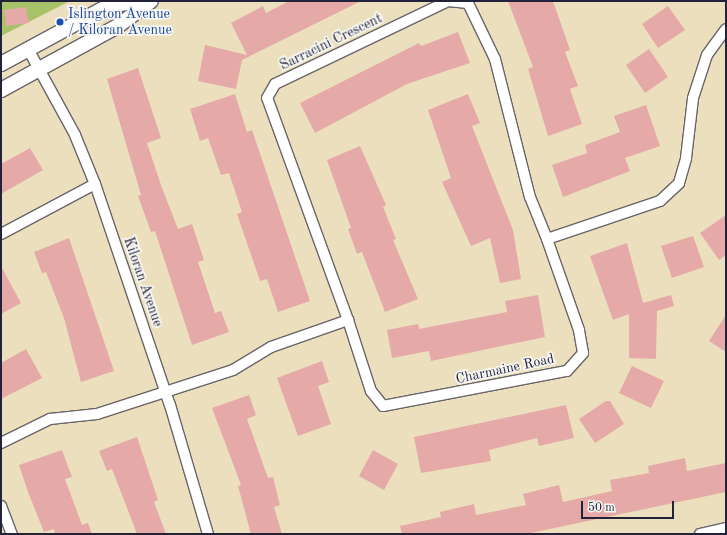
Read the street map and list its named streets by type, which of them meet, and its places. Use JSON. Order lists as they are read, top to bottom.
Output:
{
  "streets": {
    "street": ["Sarracini Crescent", "Kiloran Avenue", "Charmaine Road"]
  },
  "crossings": [
    ["Sarracini Crescent", "Charmaine Road"]
  ],
  "places": ["Islington Avenue / Kiloran Avenue"],
  "scale_bar": "50 m"
}
